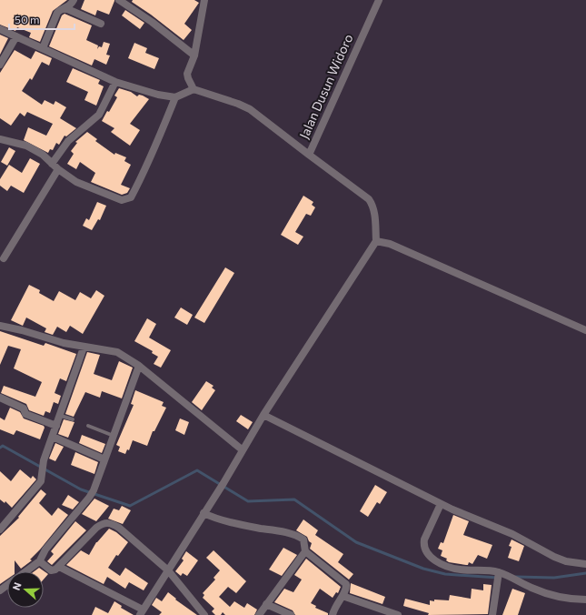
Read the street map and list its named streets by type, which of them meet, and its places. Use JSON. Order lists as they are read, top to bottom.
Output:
{
  "streets": {
    "street": ["Jalan Dusun Widoro"]
  },
  "scale_bar": "50 m",
  "north": "left"
}
